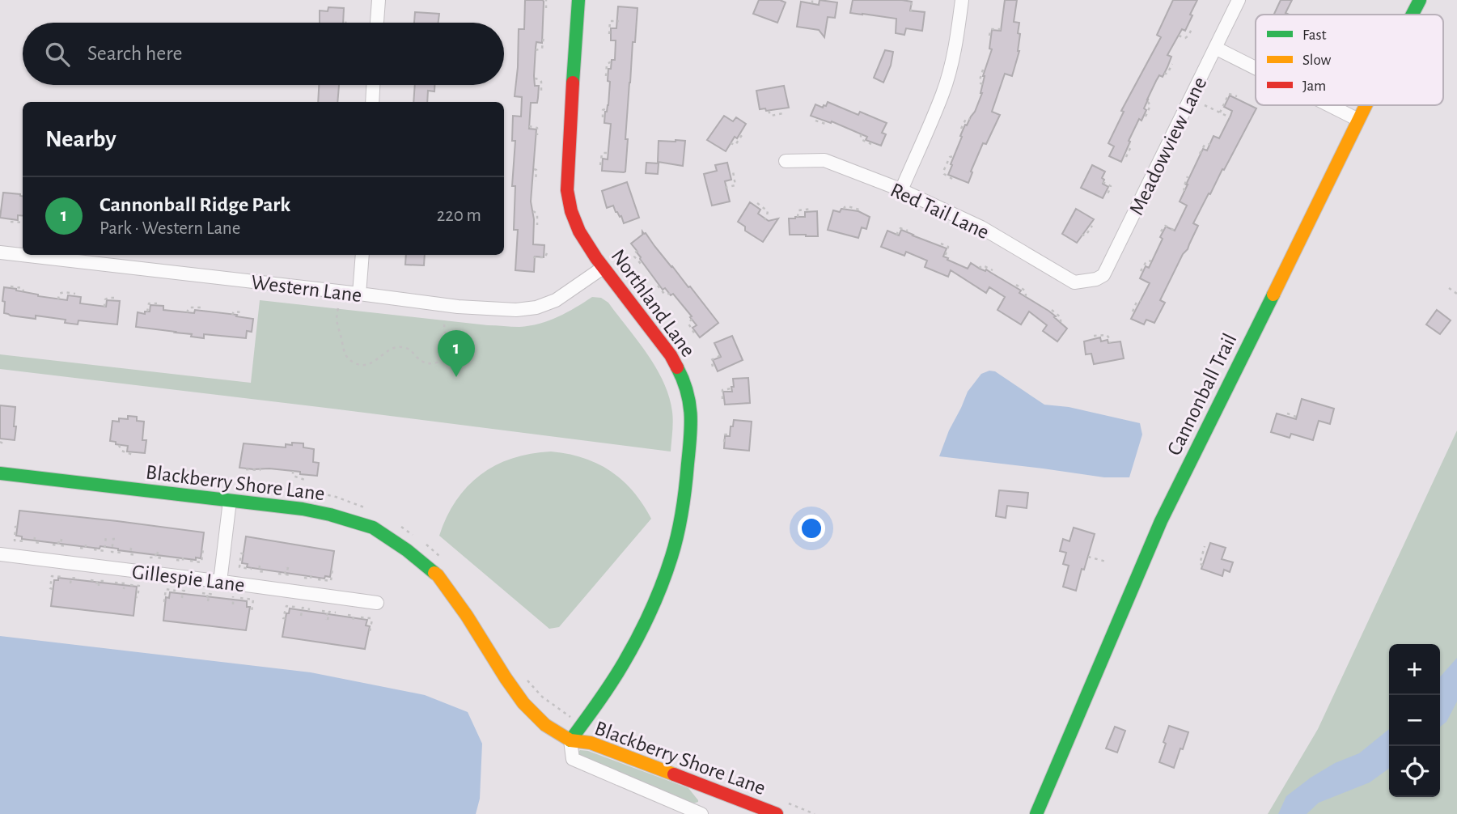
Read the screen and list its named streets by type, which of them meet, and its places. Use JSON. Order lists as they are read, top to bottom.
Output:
{
  "streets": {
    "street": [
      "Meadowview Lane",
      "Red Tail Lane",
      "Western Lane",
      "Northland Lane",
      "Cannonball Trail",
      "Blackberry Shore Lane",
      "Gillespie Lane"
    ]
  },
  "crossings": [
    ["Meadowview Lane", "Red Tail Lane"],
    ["Western Lane", "Northland Lane"],
    ["Northland Lane", "Blackberry Shore Lane"]
  ],
  "legend": ["Fast", "Slow", "Jam"],
  "page": {
    "search": "Search here",
    "heading": "Nearby",
    "list": [
      {
        "mark": "1",
        "name": "Cannonball Ridge Park",
        "note": "Park · Western Lane",
        "value": "220 m"
      }
    ],
    "pins": "1",
    "map_buttons": ["+", "−"]
  }
}
